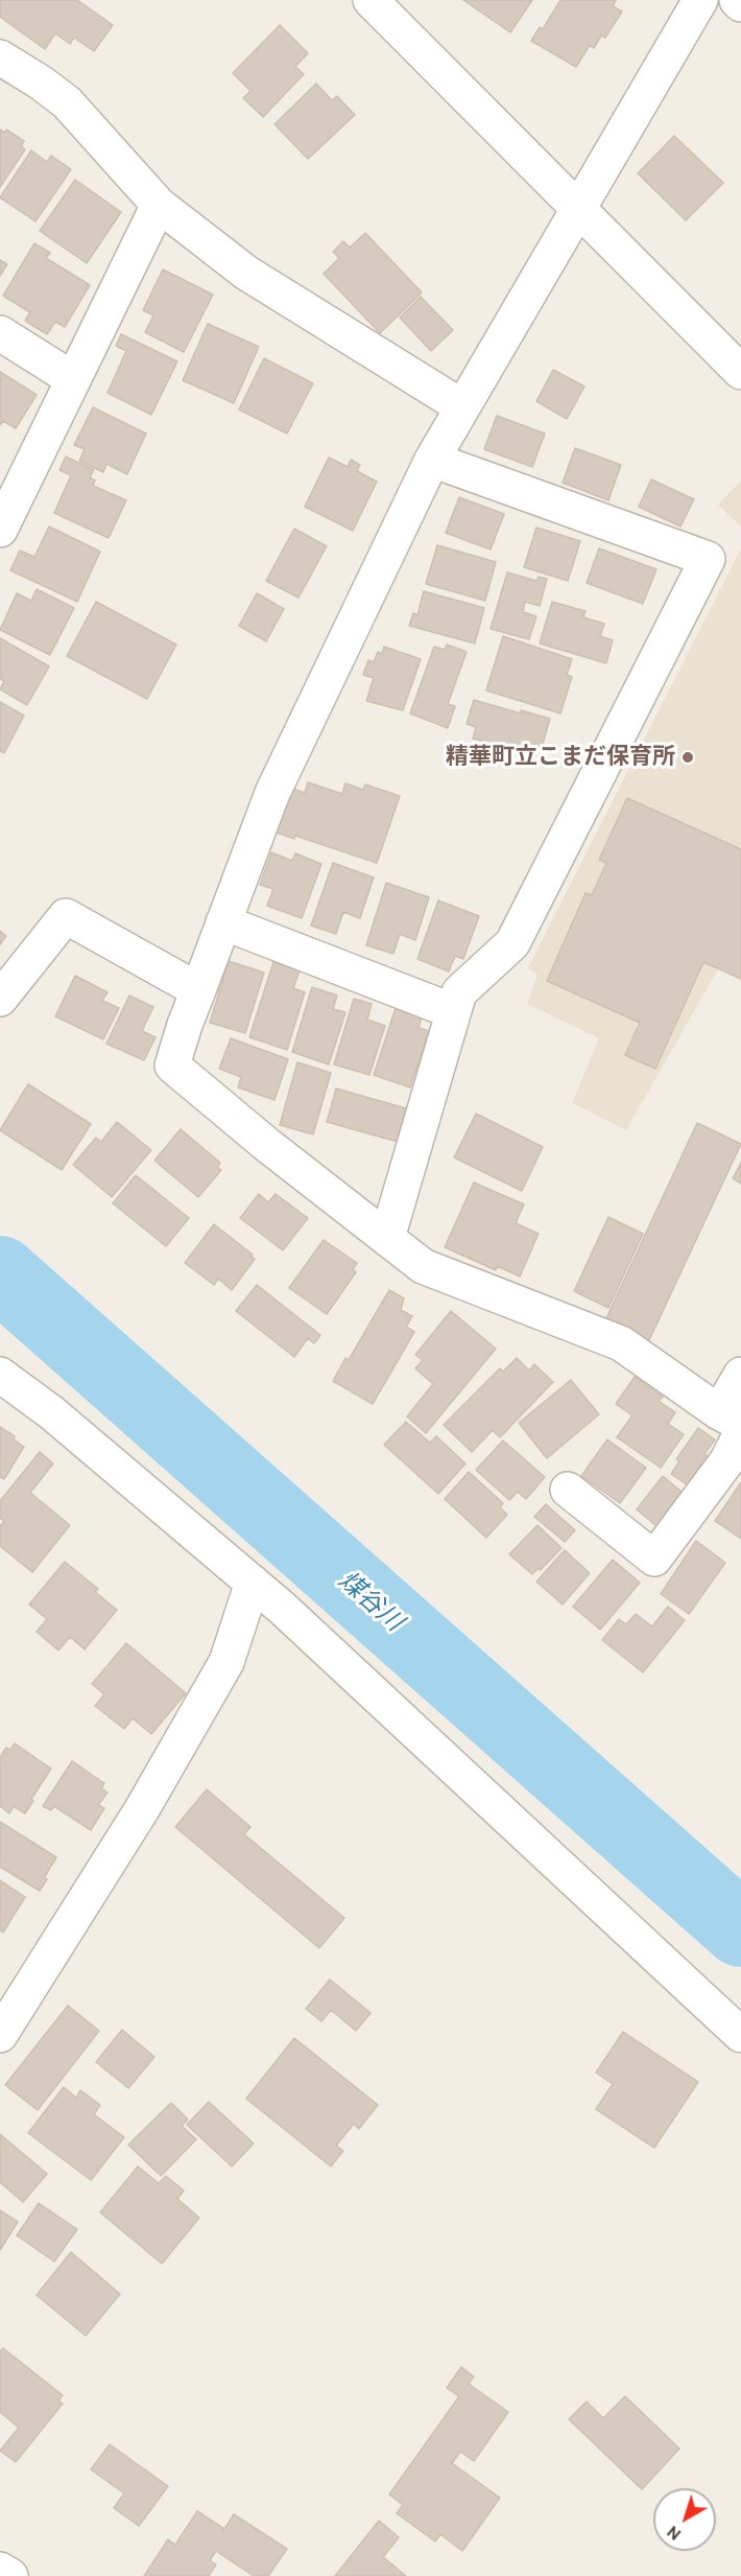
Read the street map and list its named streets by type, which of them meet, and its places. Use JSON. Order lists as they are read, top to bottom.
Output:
{
  "water": ["煤谷川"],
  "places": ["精華町立こまだ保育所"],
  "north": "bottom left"
}
